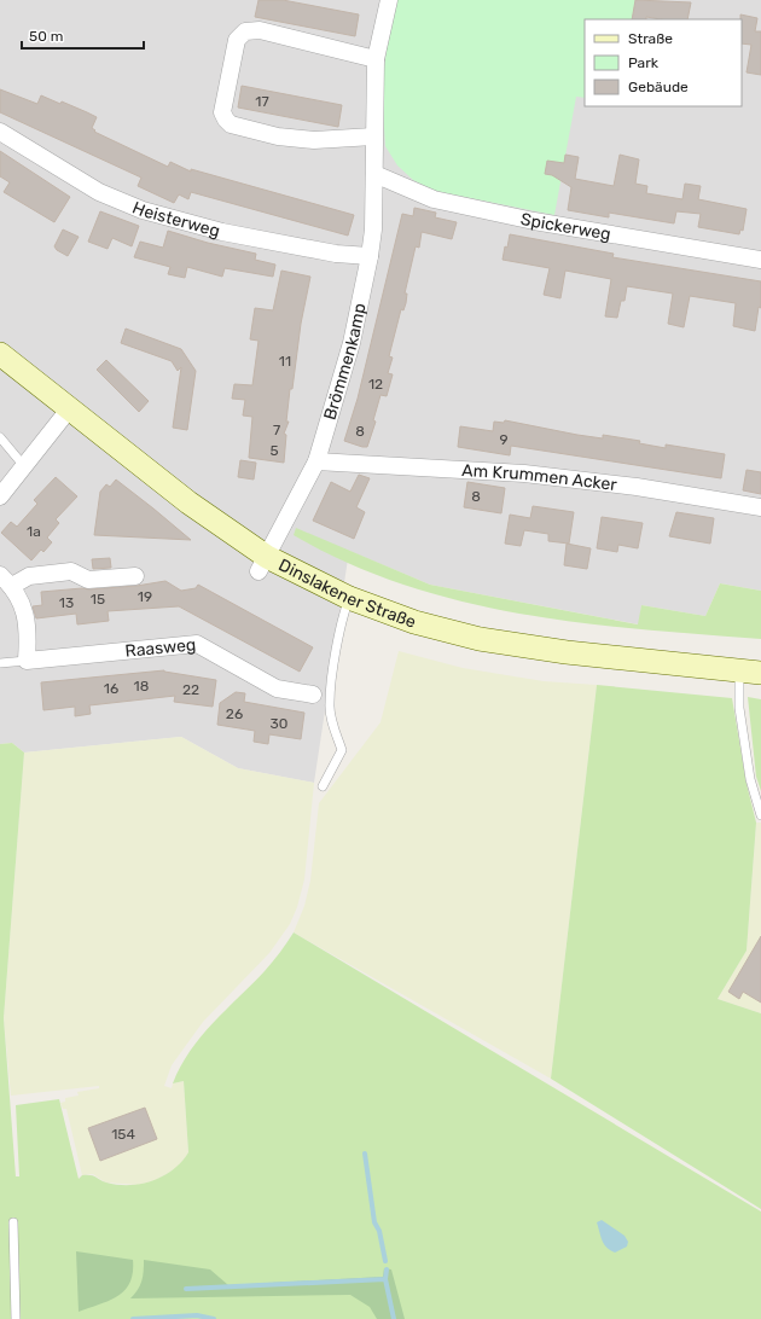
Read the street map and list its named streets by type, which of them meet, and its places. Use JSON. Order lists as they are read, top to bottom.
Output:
{
  "streets": {
    "main road": ["Dinslakener Straße"],
    "street": [
      "Heisterweg",
      "Spickerweg",
      "Brömmenkamp",
      "Am Krummen Acker",
      "Raasweg"
    ]
  },
  "crossings": [
    ["Heisterweg", "Brömmenkamp"],
    ["Spickerweg", "Brömmenkamp"],
    ["Brömmenkamp", "Am Krummen Acker"],
    ["Brömmenkamp", "Dinslakener Straße"]
  ],
  "house_numbers": [
    "17",
    "11",
    "12",
    "7",
    "8",
    "9",
    "5",
    "8",
    "1a",
    "19",
    "15",
    "13",
    "18",
    "16",
    "22",
    "26",
    "30",
    "154"
  ],
  "legend": ["Straße", "Park", "Gebäude"],
  "scale_bar": "50 m"
}
